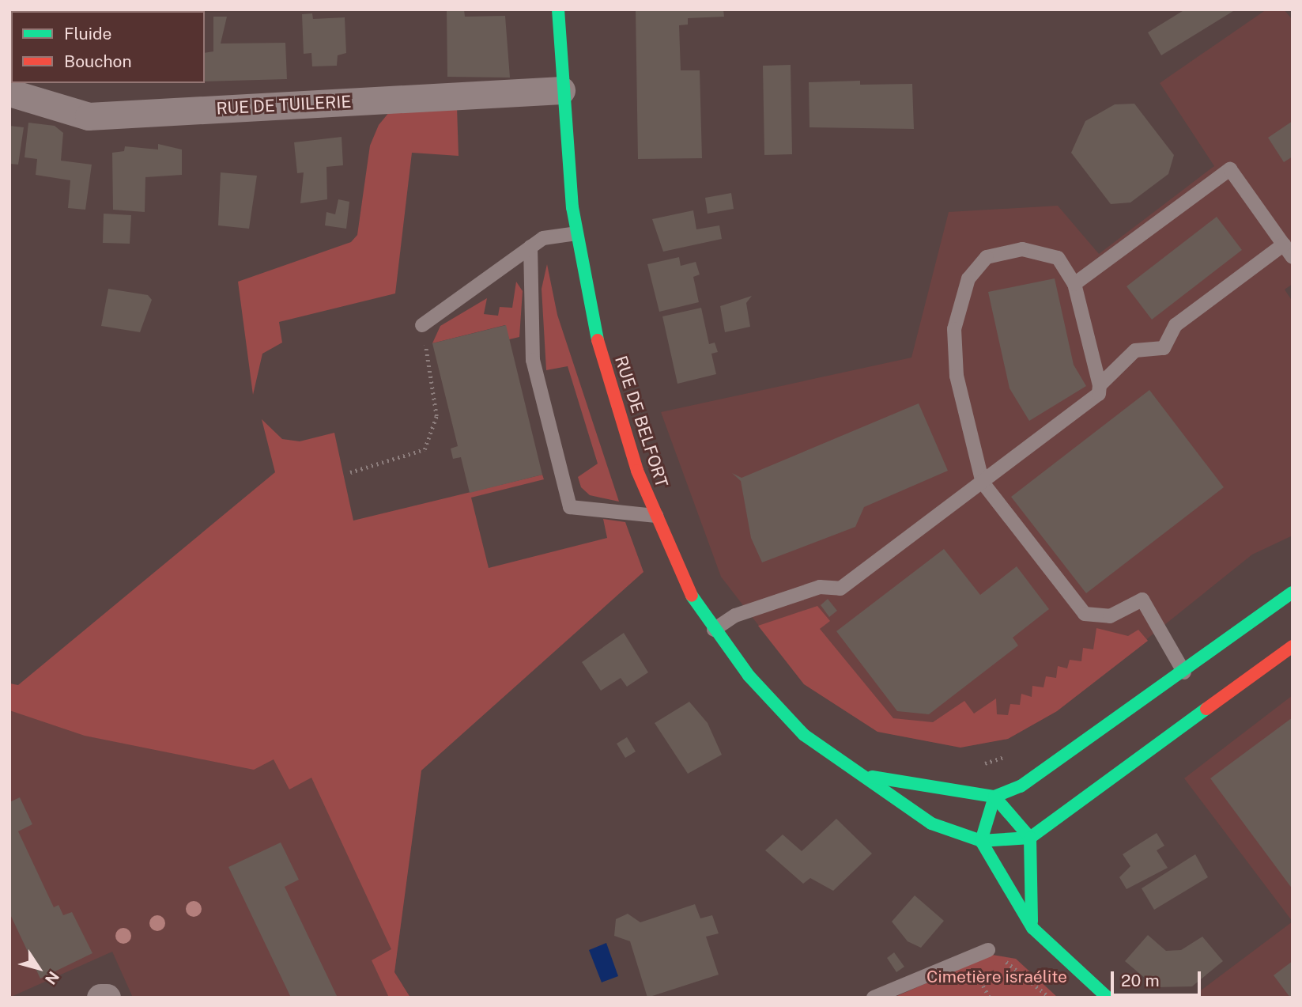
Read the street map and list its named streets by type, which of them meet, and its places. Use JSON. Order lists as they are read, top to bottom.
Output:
{
  "streets": {
    "main road": ["RUE DE BELFORT"],
    "street": ["RUE DE TUILERIE"]
  },
  "crossings": [
    ["RUE DE TUILERIE", "RUE DE BELFORT"]
  ],
  "parks": ["Cimetière israélite"],
  "legend": ["Fluide", "Bouchon"],
  "scale_bar": "20 m",
  "north": "bottom right"
}
